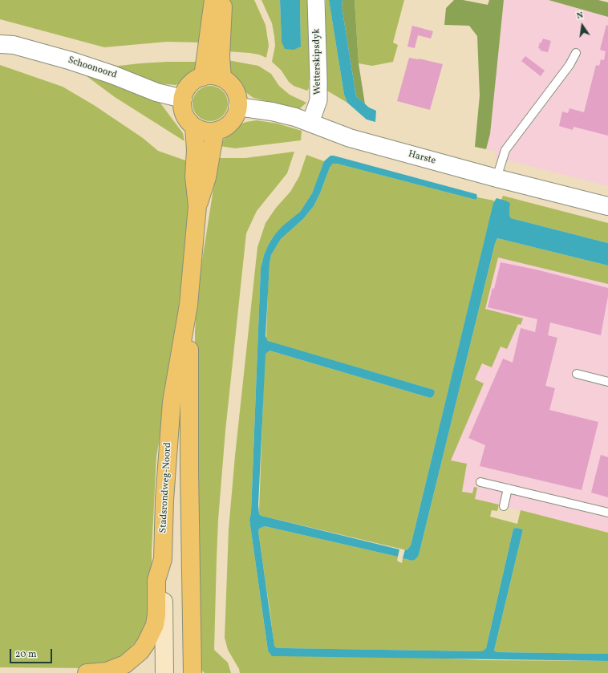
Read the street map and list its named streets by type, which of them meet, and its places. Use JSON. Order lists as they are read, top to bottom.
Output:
{
  "streets": {
    "main road": ["Stadsrondweg-Noord"],
    "street": ["Wetterskipsdyk", "Schoonoord", "Harste"]
  },
  "crossings": [
    ["Wetterskipsdyk", "Harste"],
    ["Schoonoord", "Harste"],
    ["Schoonoord", "Stadsrondweg-Noord"],
    ["Harste", "Stadsrondweg-Noord"]
  ],
  "scale_bar": "20 m",
  "north": "top"
}
